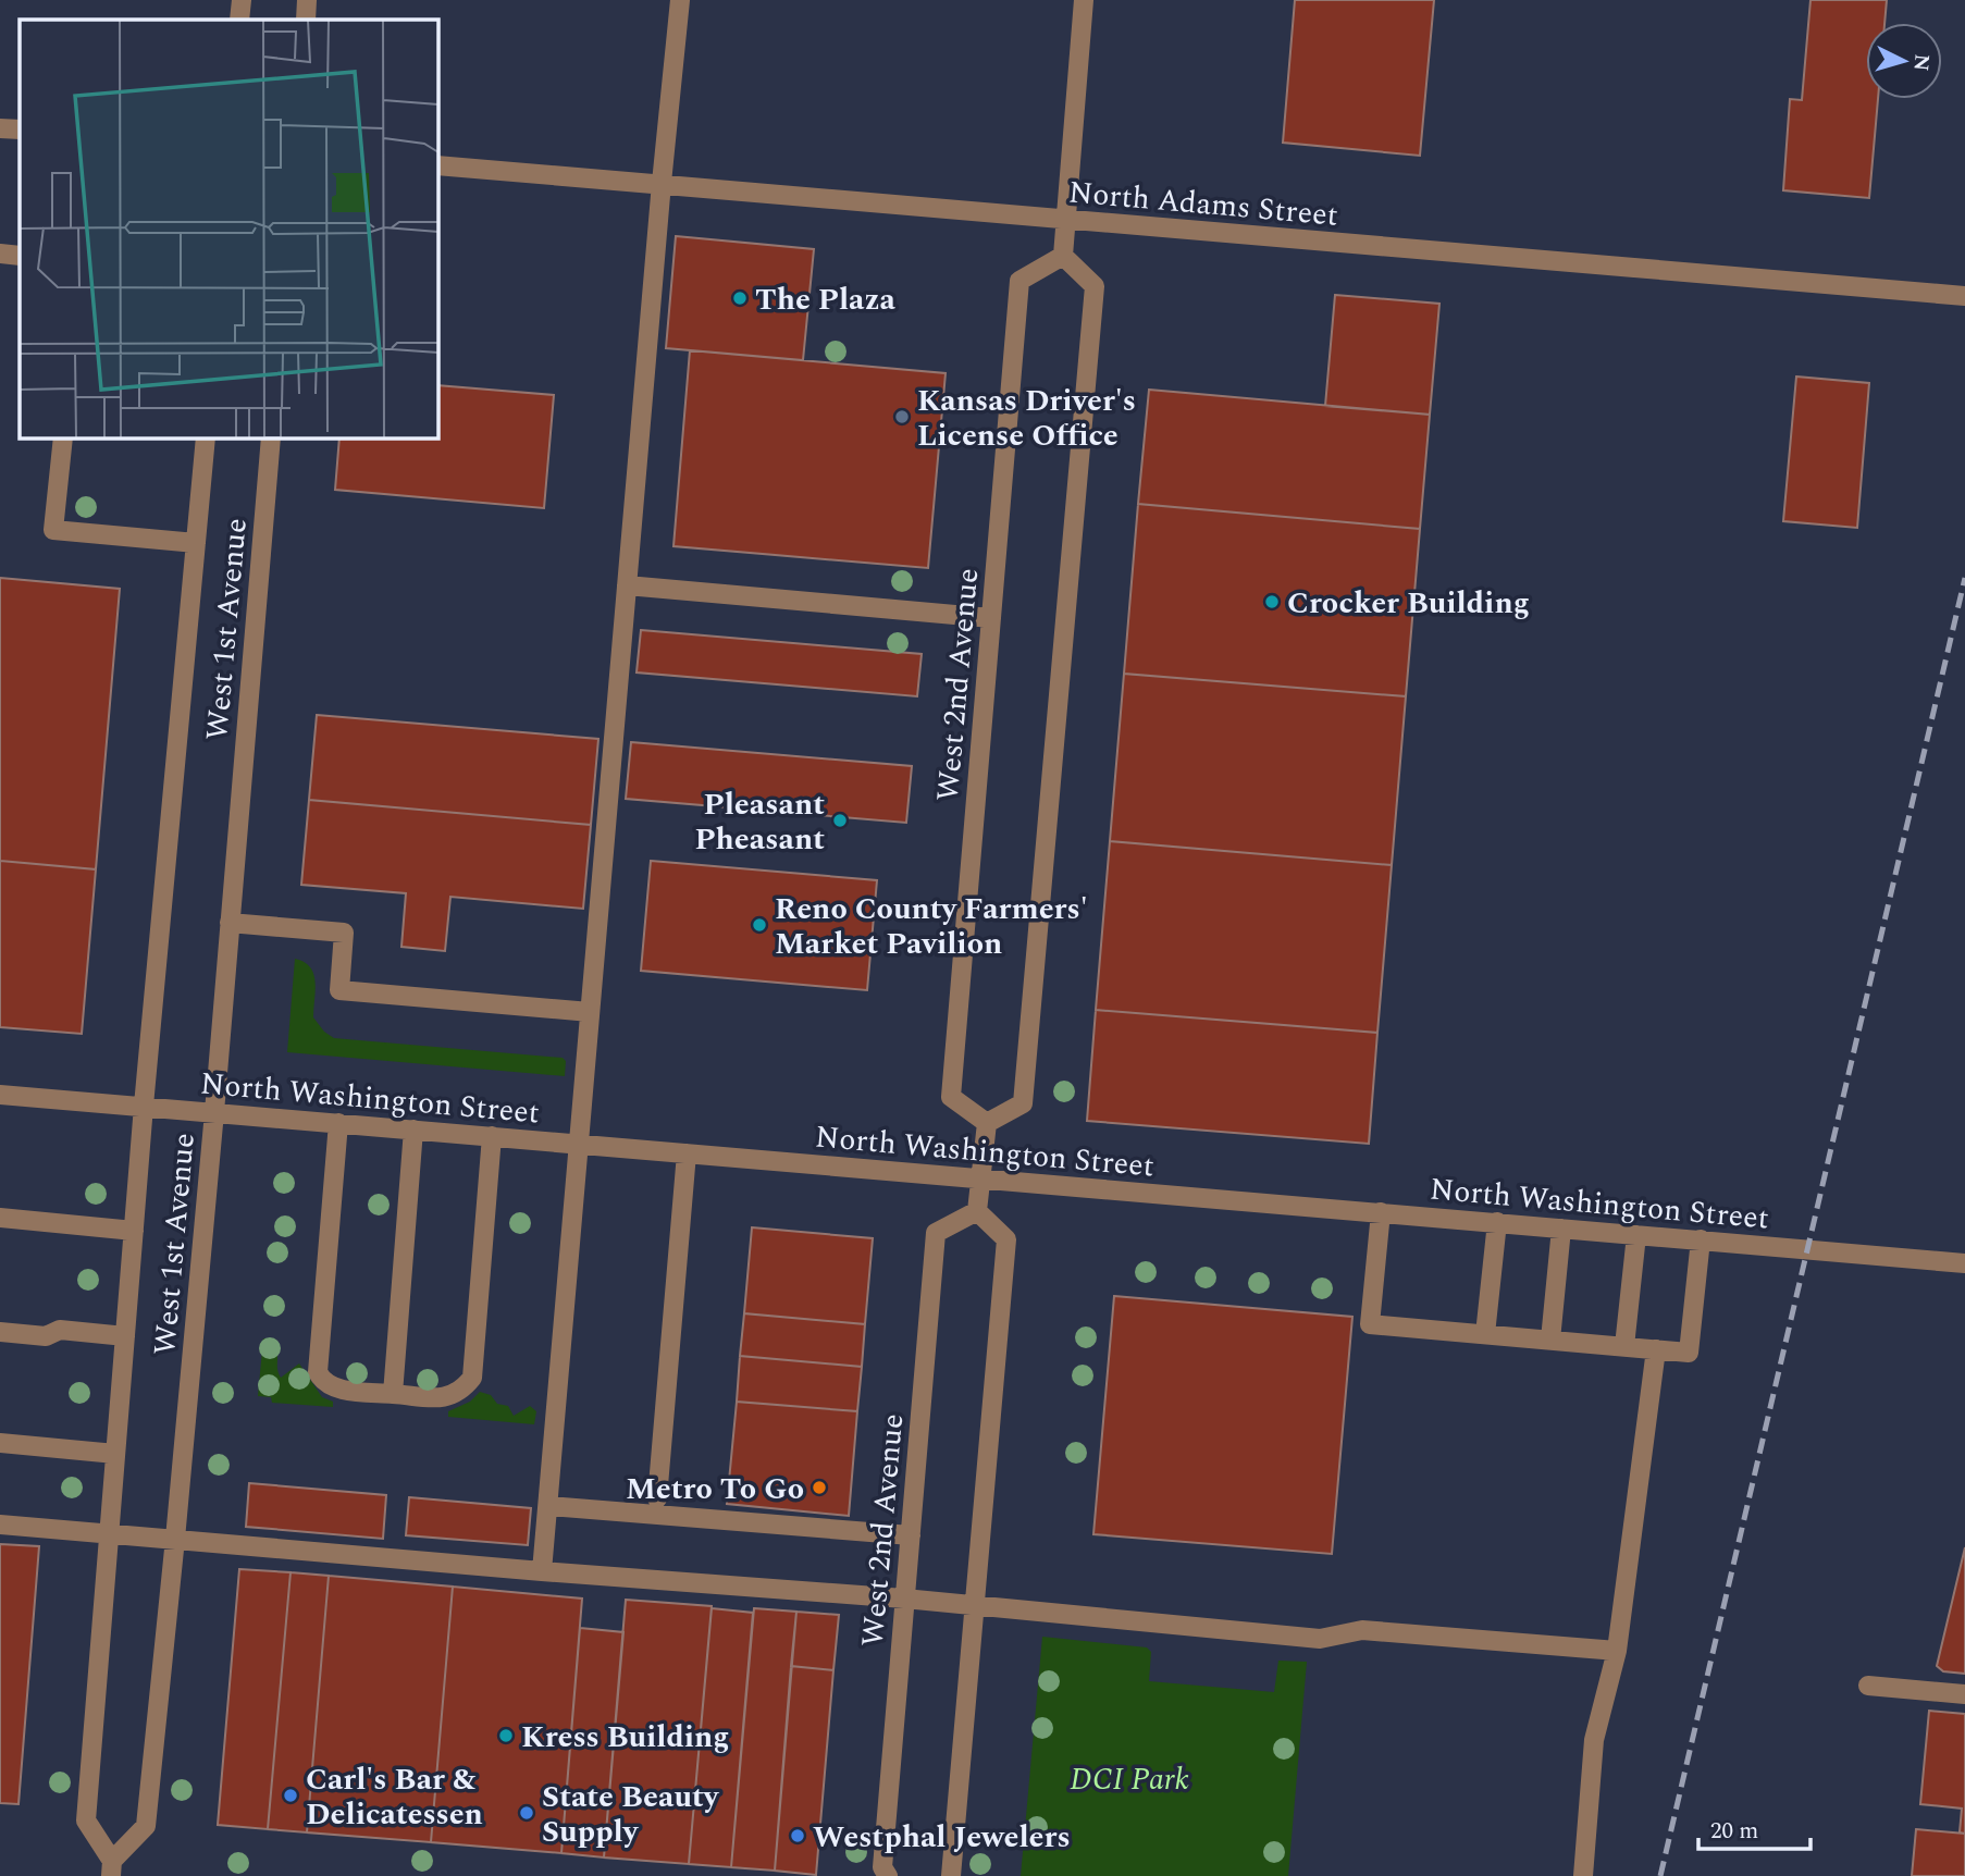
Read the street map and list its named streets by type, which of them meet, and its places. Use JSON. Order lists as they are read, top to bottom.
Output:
{
  "streets": {
    "street": [
      "North Adams Street",
      "West 1st Avenue",
      "West 2nd Avenue",
      "North Washington Street"
    ]
  },
  "crossings": [
    ["West 1st Avenue", "North Washington Street"]
  ],
  "parks": ["DCI Park"],
  "places": [
    "The Plaza",
    "Kansas Driver's License Office",
    "Crocker Building",
    "Pleasant Pheasant",
    "Reno County Farmers' Market Pavilion",
    "Metro To Go",
    "Kress Building",
    "Carl's Bar & Delicatessen",
    "State Beauty Supply",
    "Westphal Jewelers"
  ],
  "scale_bar": "20 m",
  "north": "right"
}
